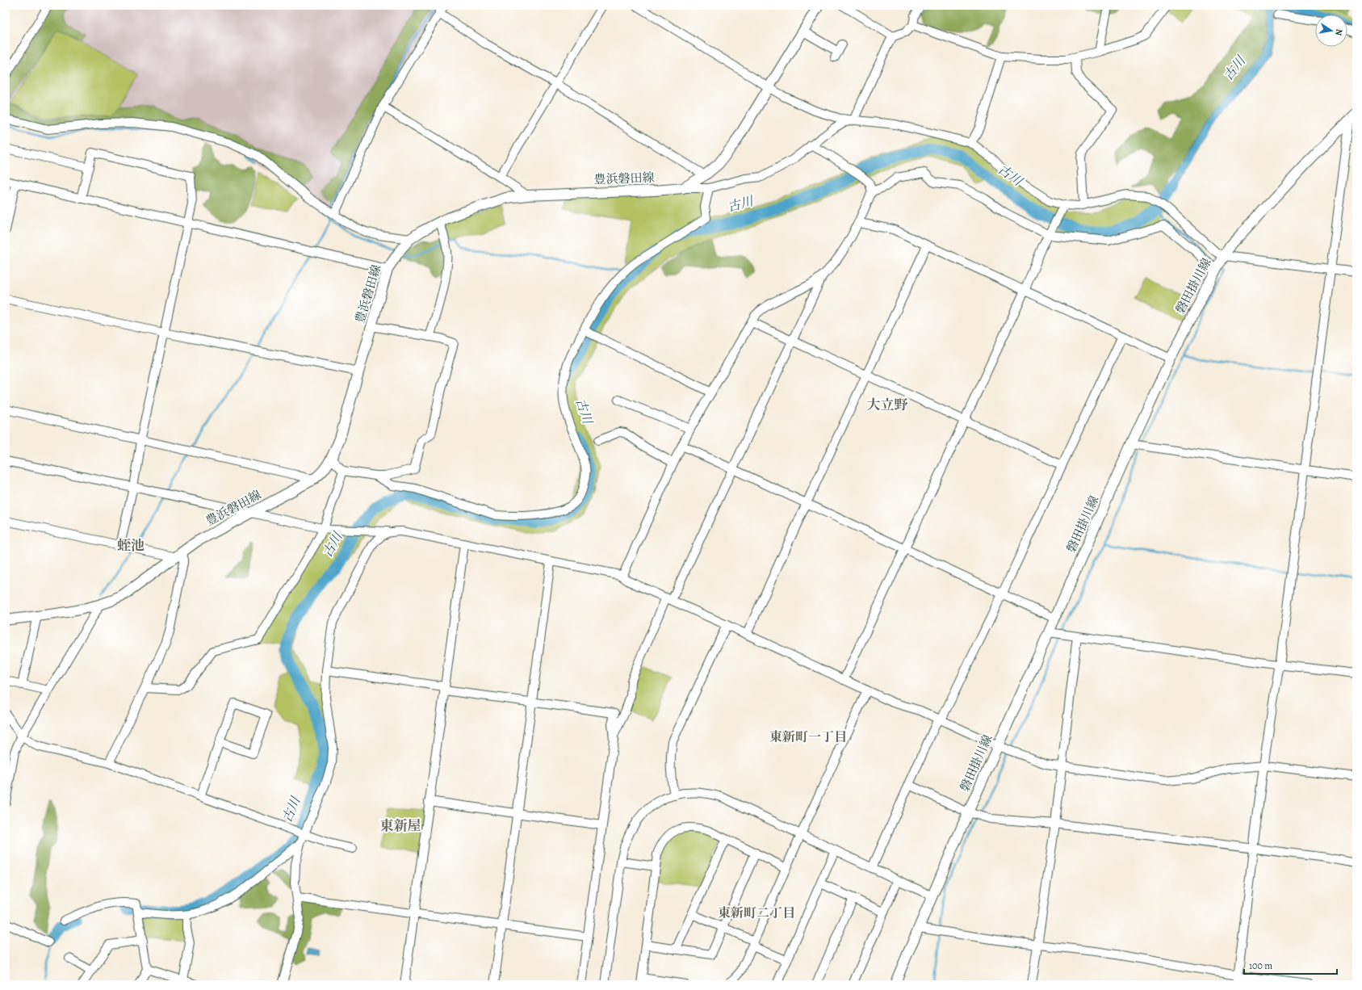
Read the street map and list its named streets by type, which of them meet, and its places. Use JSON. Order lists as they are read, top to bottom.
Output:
{
  "streets": {
    "main road": ["豊浜磐田線", "磐田掛川線"]
  },
  "districts": [
    "大立野",
    "蛭池",
    "東新町一丁目",
    "東新屋",
    "東新町二丁目"
  ],
  "water": ["古川"],
  "scale_bar": "100 m",
  "north": "right"
}
